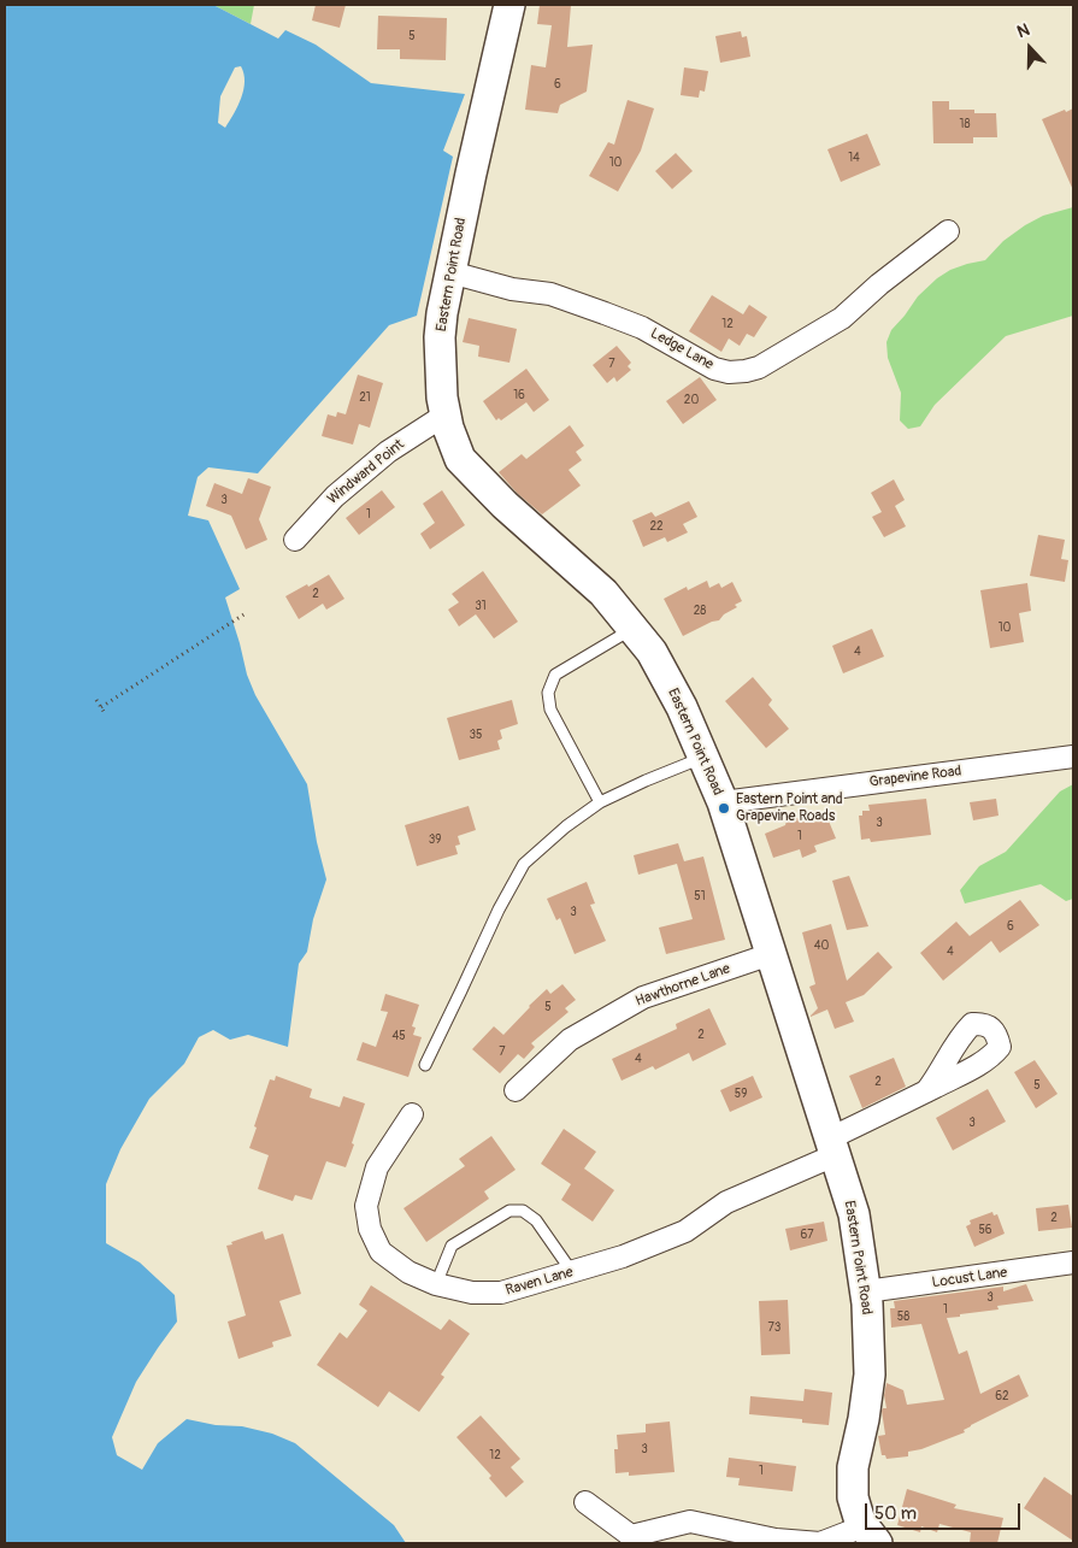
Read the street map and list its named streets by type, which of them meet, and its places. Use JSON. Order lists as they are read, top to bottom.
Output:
{
  "streets": {
    "main road": ["Eastern Point Road"],
    "street": [
      "Ledge Lane",
      "Windward Point",
      "Grapevine Road",
      "Hawthorne Lane",
      "Locust Lane",
      "Raven Lane"
    ]
  },
  "crossings": [
    ["Eastern Point Road", "Ledge Lane"],
    ["Eastern Point Road", "Windward Point"],
    ["Eastern Point Road", "Grapevine Road"],
    ["Eastern Point Road", "Hawthorne Lane"],
    ["Eastern Point Road", "Locust Lane"],
    ["Eastern Point Road", "Raven Lane"]
  ],
  "places": ["Eastern Point and Grapevine Roads"],
  "house_numbers": [
    "5",
    "6",
    "18",
    "14",
    "10",
    "12",
    "7",
    "16",
    "21",
    "20",
    "3",
    "1",
    "22",
    "2",
    "31",
    "28",
    "10",
    "4",
    "35",
    "3",
    "1",
    "39",
    "51",
    "3",
    "6",
    "40",
    "4",
    "5",
    "2",
    "45",
    "7",
    "4",
    "2",
    "5",
    "59",
    "3",
    "2",
    "56",
    "67",
    "3",
    "1",
    "58",
    "73",
    "62",
    "3",
    "12",
    "1"
  ],
  "scale_bar": "50 m",
  "north": "top"
}
